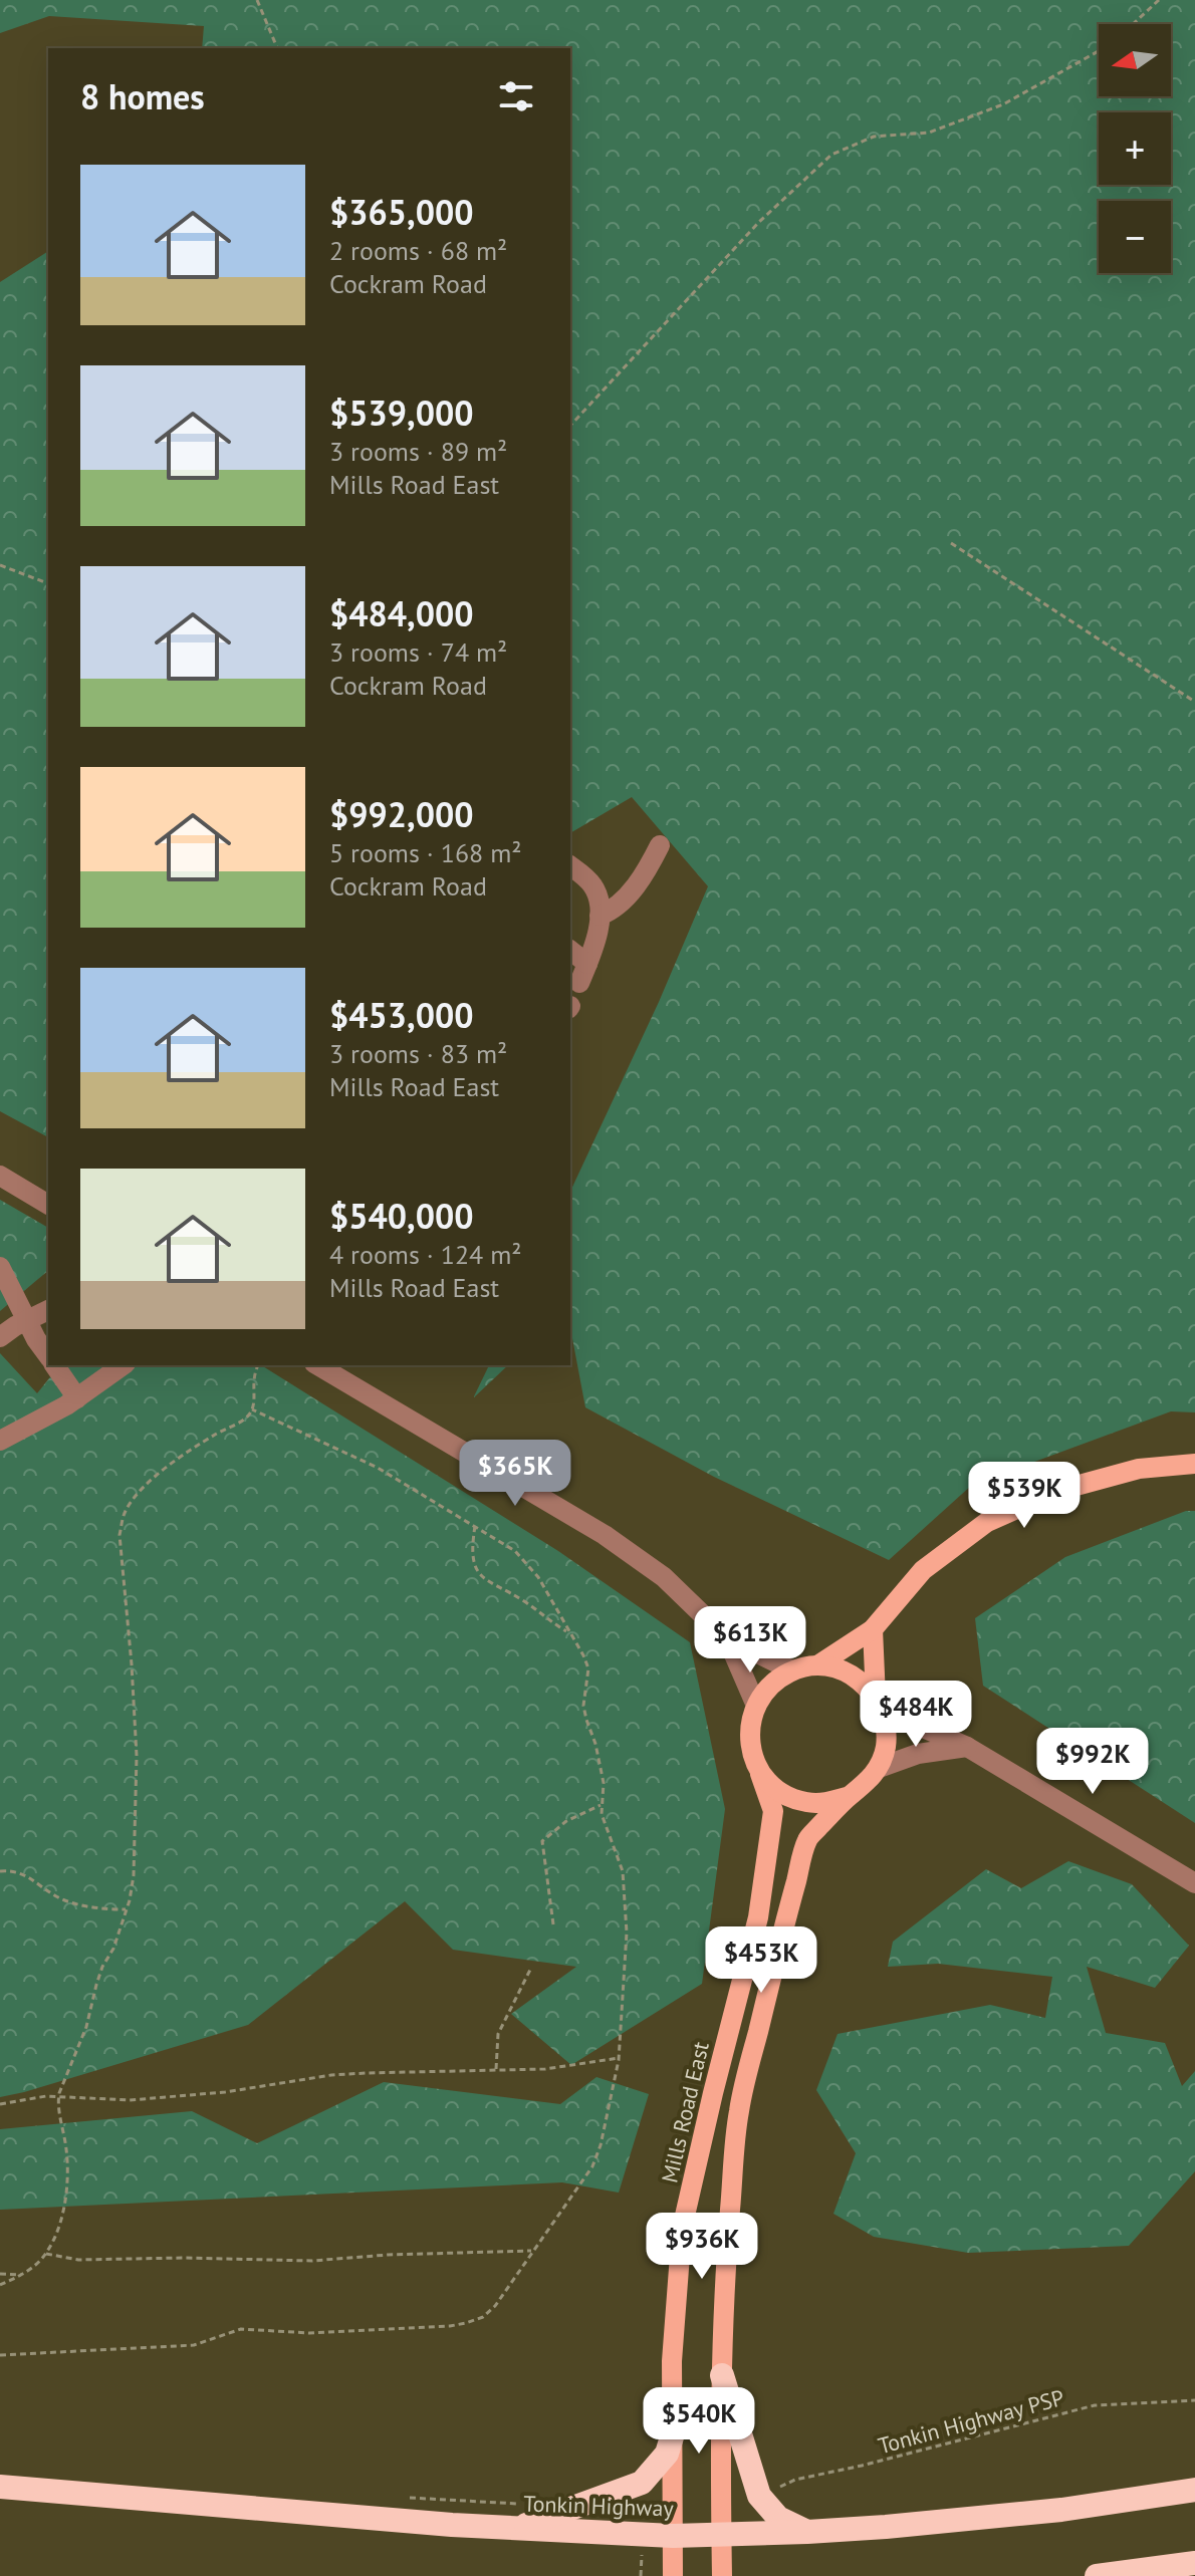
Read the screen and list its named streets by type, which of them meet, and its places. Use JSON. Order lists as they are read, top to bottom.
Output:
{
  "streets": {
    "highway": ["Tonkin Highway"],
    "main road": ["Mills Road East"],
    "path": ["Tonkin Highway PSP"]
  },
  "crossings": [
    ["Mills Road East", "Tonkin Highway"]
  ],
  "north": "left",
  "page": {
    "map_buttons": ["+", "−"],
    "heading": "8 homes",
    "list": [
      {
        "name": "$365,000",
        "note": "2 rooms · 68 m² · Cockram Road"
      },
      {
        "name": "$539,000",
        "note": "3 rooms · 89 m² · Mills Road East"
      },
      {
        "name": "$484,000",
        "note": "3 rooms · 74 m² · Cockram Road"
      },
      {
        "name": "$992,000",
        "note": "5 rooms · 168 m² · Cockram Road"
      },
      {
        "name": "$453,000",
        "note": "3 rooms · 83 m² · Mills Road East"
      },
      {
        "name": "$540,000",
        "note": "4 rooms · 124 m² · Mills Road East"
      }
    ],
    "price": [
      "$365K",
      "$539K",
      "$613K",
      "$484K",
      "$992K",
      "$453K",
      "$936K",
      "$540K"
    ]
  }
}
